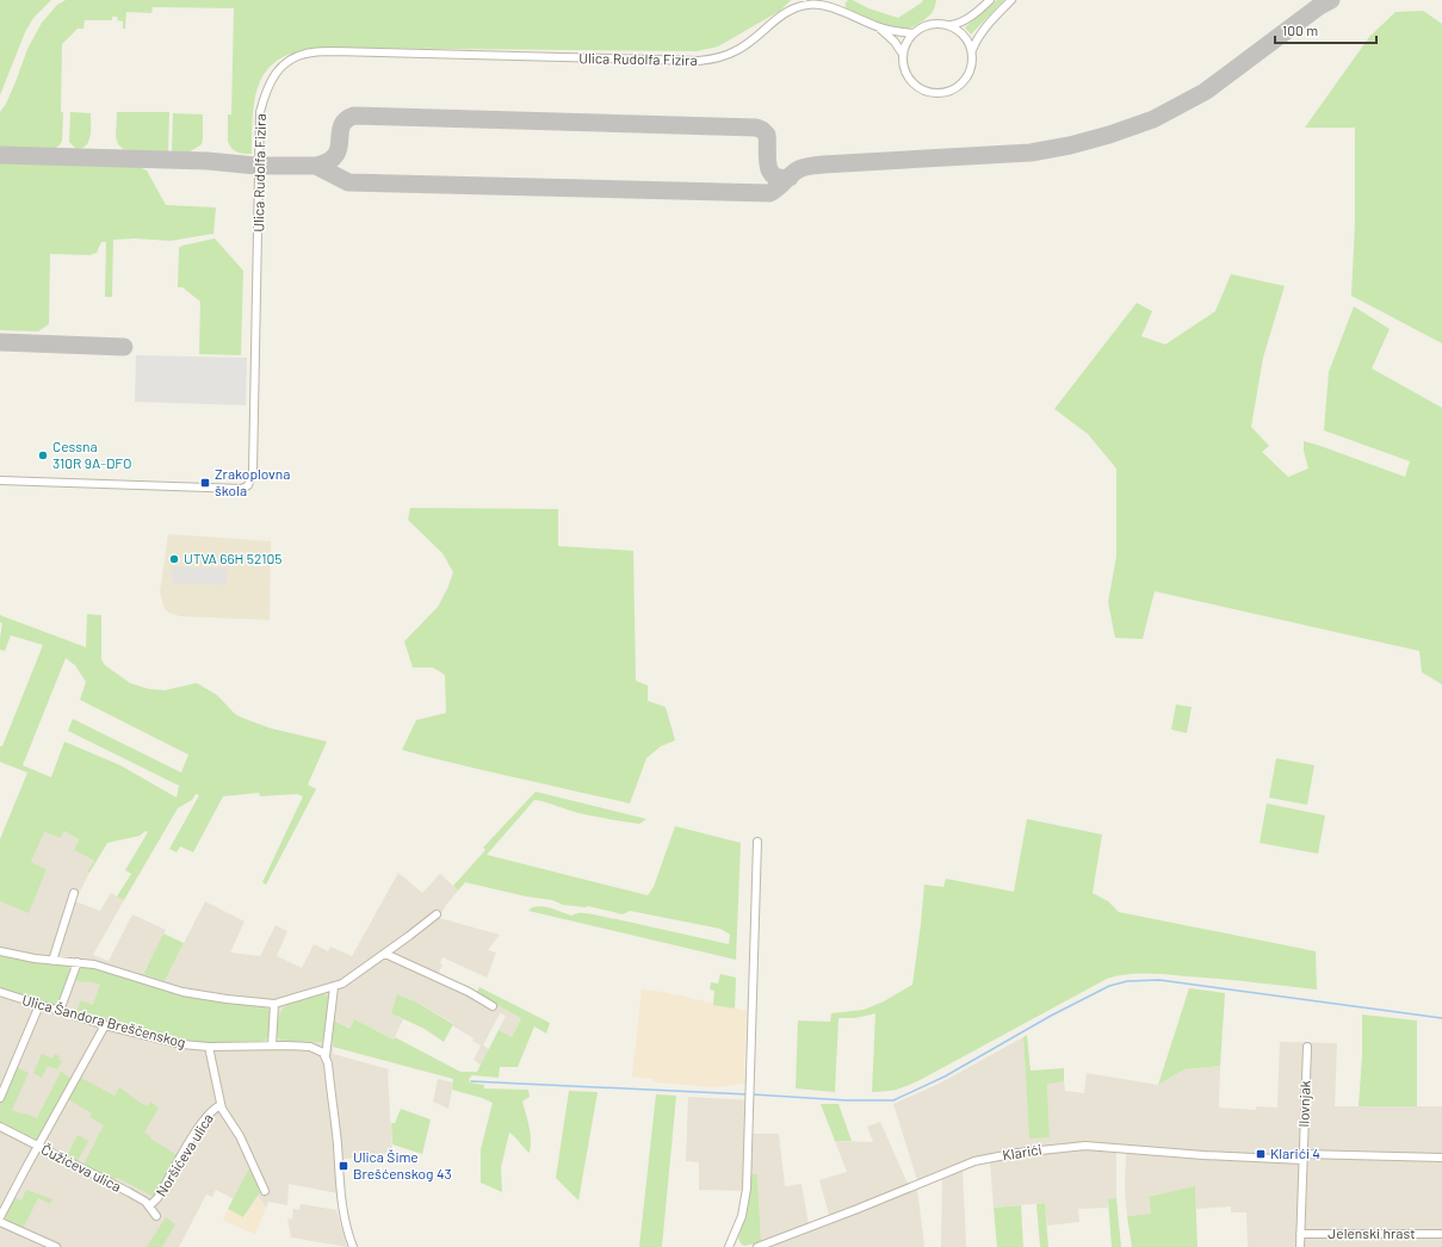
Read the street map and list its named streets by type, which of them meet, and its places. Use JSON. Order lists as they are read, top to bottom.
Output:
{
  "streets": {
    "street": [
      "Ulica Rudolfa Fizira",
      "Ulica Šandora Breščenskog",
      "Ilovnjak",
      "Klarići",
      "Noršićeva ulica",
      "Čužićeva ulica",
      "Jelenski hrast"
    ]
  },
  "crossings": [
    ["Ulica Šandora Breščenskog", "Noršićeva ulica"],
    ["Ilovnjak", "Klarići"],
    ["Ilovnjak", "Jelenski hrast"],
    ["Noršićeva ulica", "Čužićeva ulica"]
  ],
  "places": {
    "other": ["Cessna 310R 9A-DFO", "UTVA 66H 52105"],
    "transit": ["Zrakoplovna škola", "Klarići 4", "Ulica Šime Brešćenskog 43"]
  },
  "scale_bar": "100 m"
}
